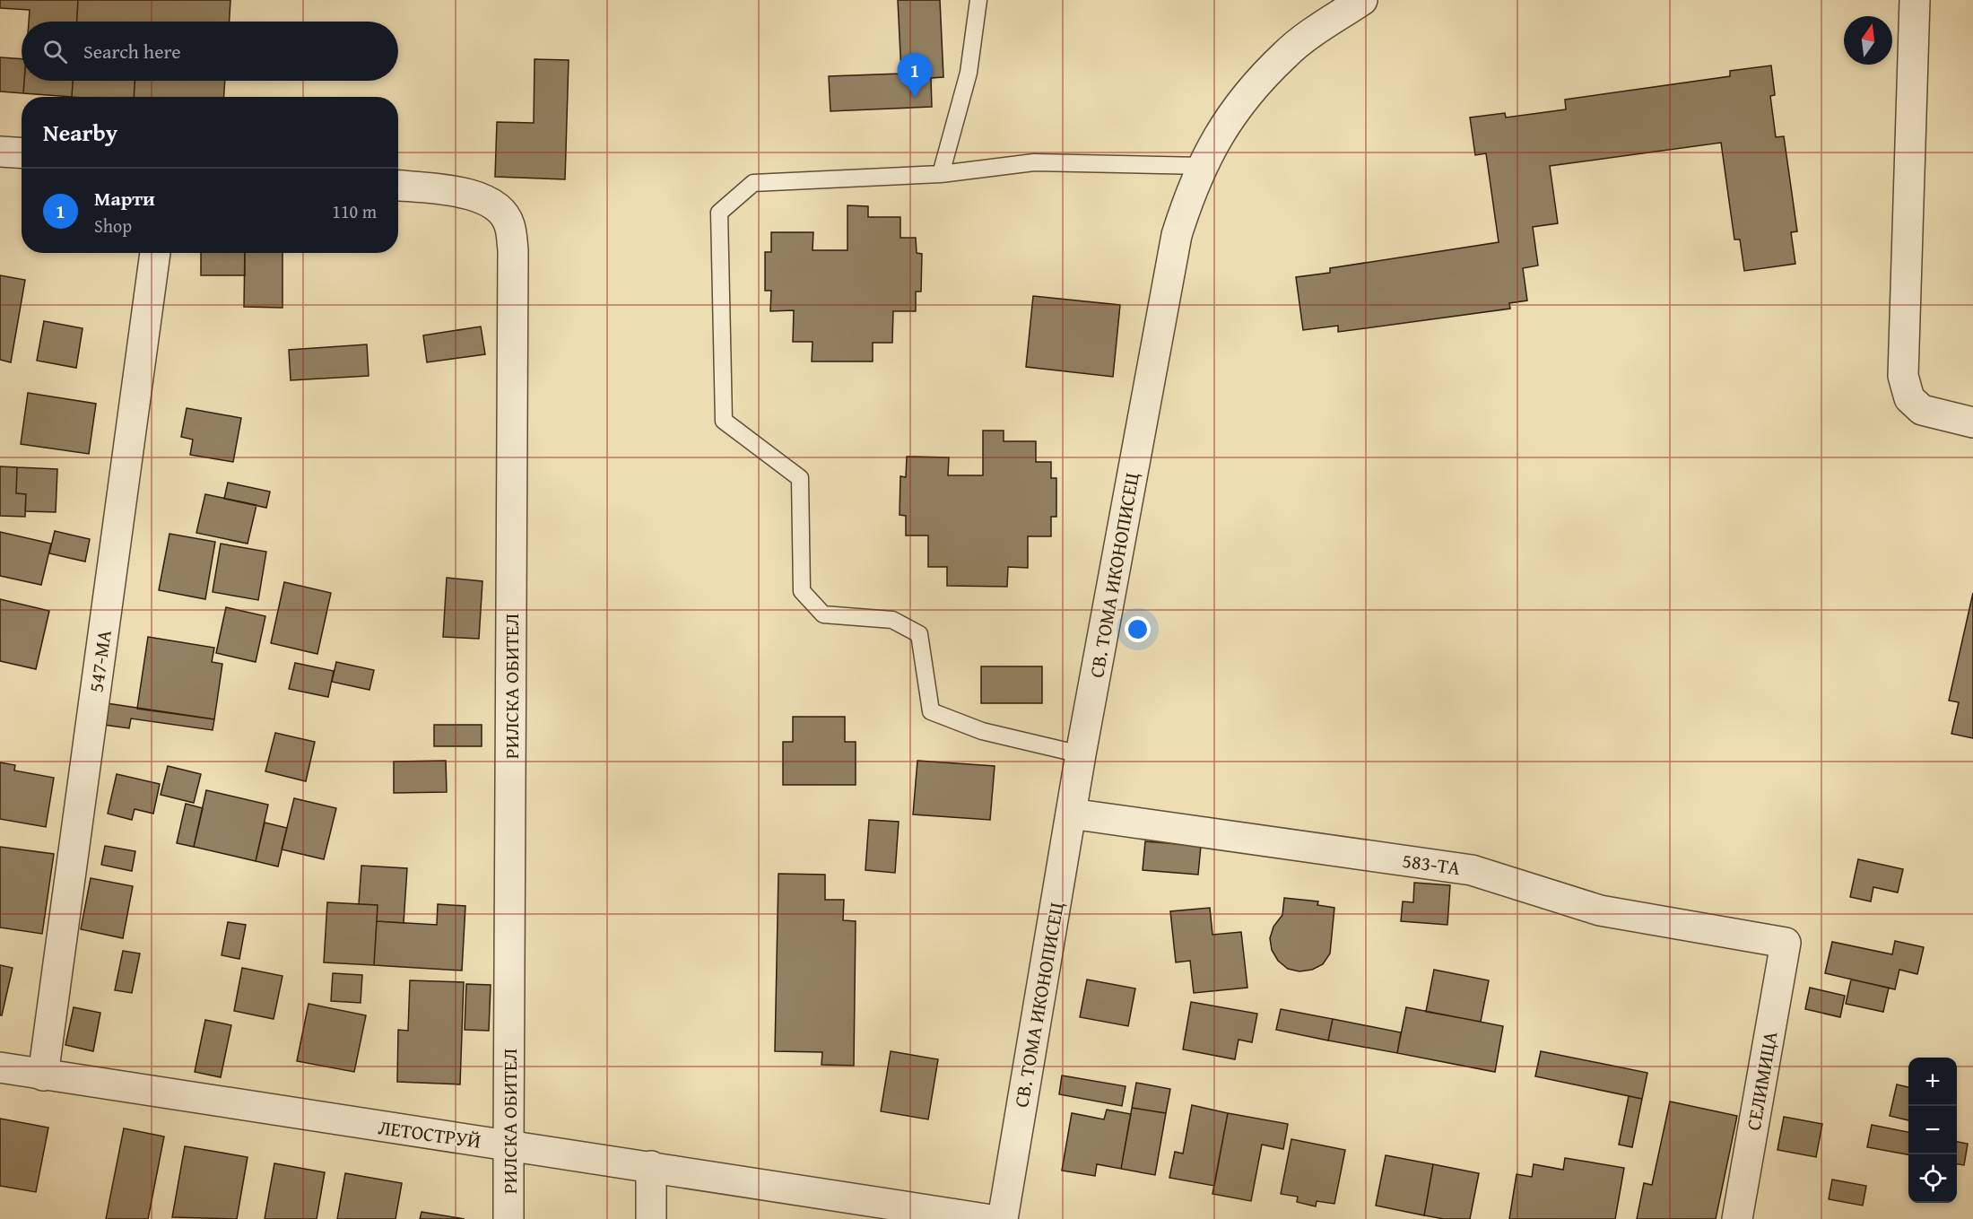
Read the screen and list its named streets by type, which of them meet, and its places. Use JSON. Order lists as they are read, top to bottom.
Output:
{
  "streets": {
    "street": [
      "СВ. ТОМА ИКОНОПИСЕЦ",
      "547-МА",
      "РИЛСКА ОБИТЕЛ",
      "583-ТА",
      "СЕЛИМИЦА",
      "ЛЕТОСТРУЙ"
    ]
  },
  "crossings": [
    ["СВ. ТОМА ИКОНОПИСЕЦ", "583-ТА"],
    ["547-МА", "ЛЕТОСТРУЙ"],
    ["РИЛСКА ОБИТЕЛ", "ЛЕТОСТРУЙ"],
    ["583-ТА", "СЕЛИМИЦА"]
  ],
  "north": "top",
  "page": {
    "search": "Search here",
    "pins": "1",
    "heading": "Nearby",
    "list": [
      {
        "mark": "1",
        "name": "Марти",
        "note": "Shop",
        "value": "110 m"
      }
    ],
    "map_buttons": ["+", "−"]
  }
}
